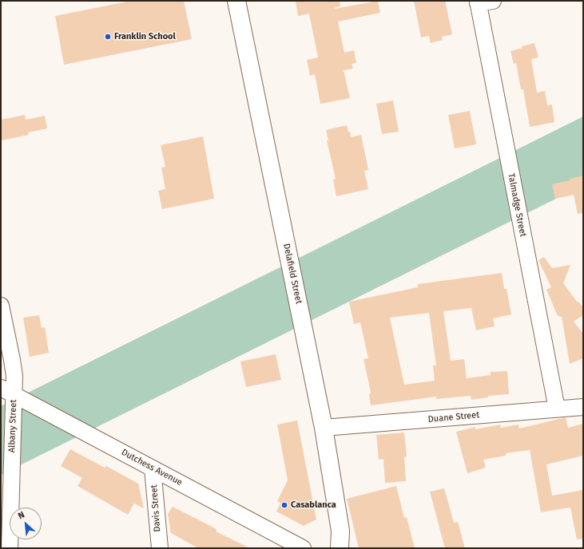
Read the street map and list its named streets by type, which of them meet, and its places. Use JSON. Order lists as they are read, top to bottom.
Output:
{
  "streets": {
    "street": [
      "Talmadge Street",
      "Delafield Street",
      "Duane Street",
      "Albany Street",
      "Dutchess Avenue",
      "Davis Street"
    ]
  },
  "crossings": [
    ["Talmadge Street", "Duane Street"],
    ["Delafield Street", "Duane Street"],
    ["Albany Street", "Dutchess Avenue"],
    ["Dutchess Avenue", "Davis Street"]
  ],
  "places": ["Franklin School", "Casablanca"],
  "north": "top left"
}
